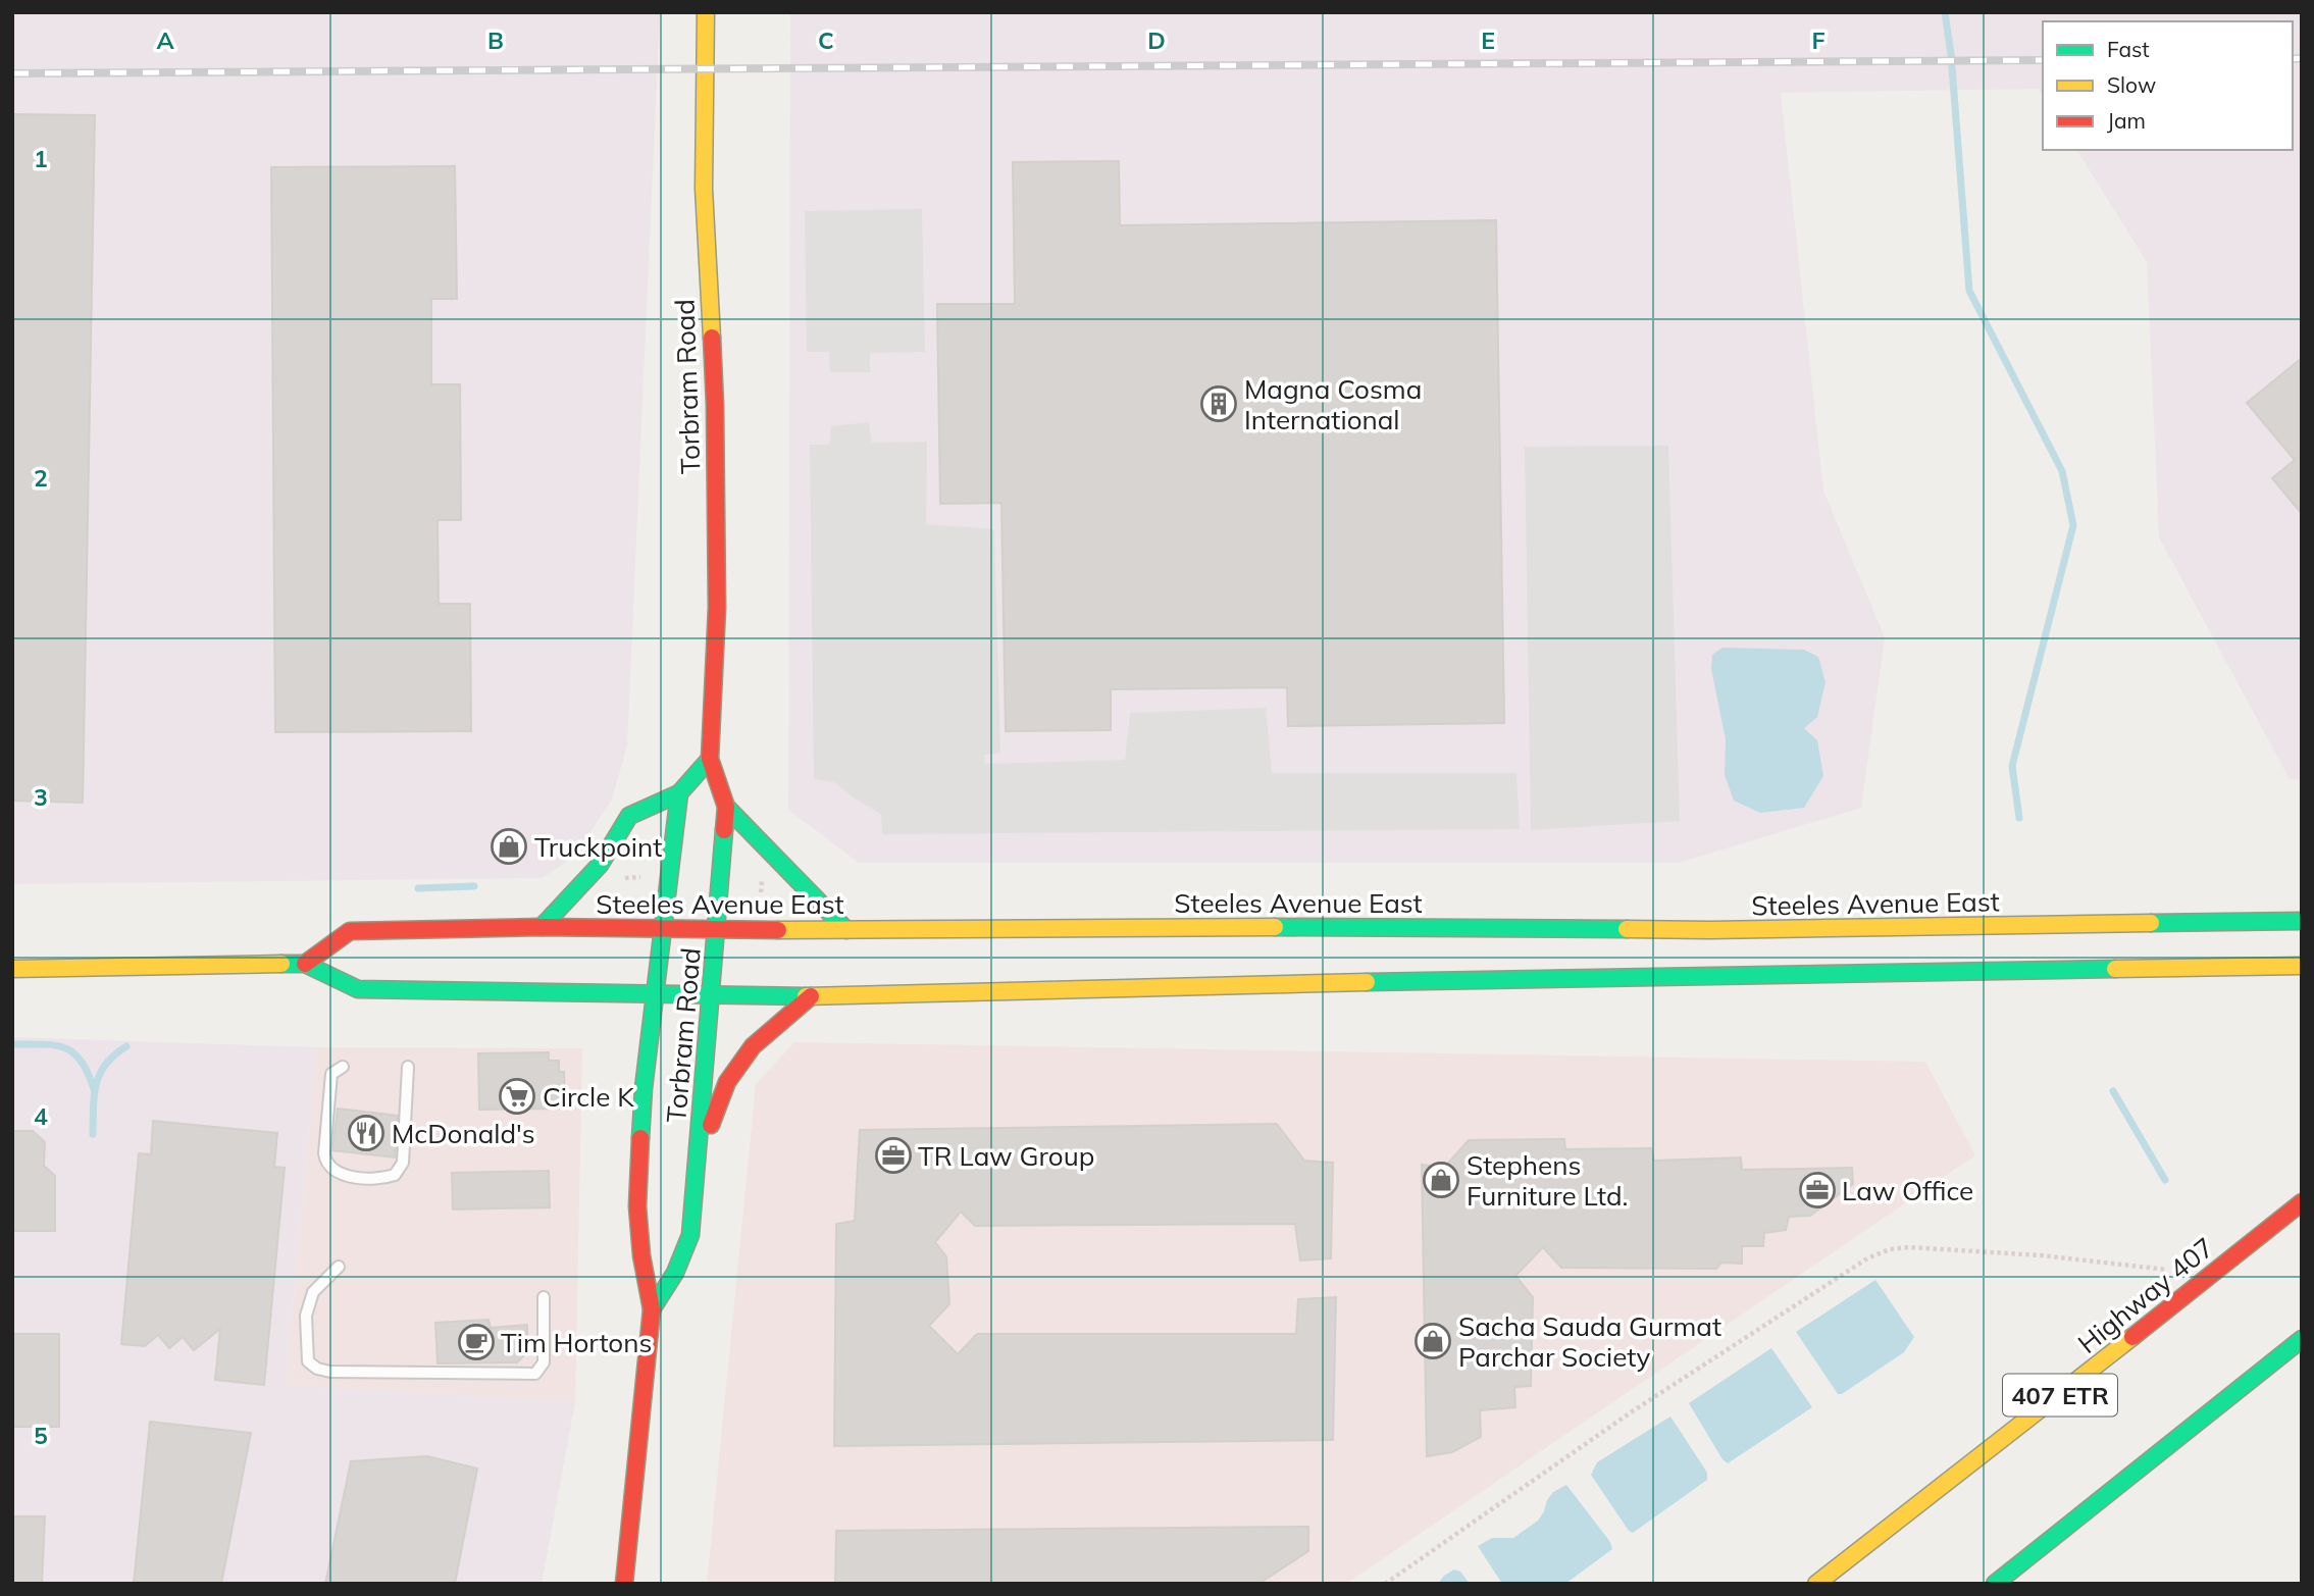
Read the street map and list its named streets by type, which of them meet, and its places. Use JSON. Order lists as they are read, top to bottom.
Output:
{
  "streets": {
    "main road": [
      "Torbram Road",
      "Steeles Avenue East",
      "Highway 407",
      "407 ETR"
    ]
  },
  "crossings": [
    ["Torbram Road", "Steeles Avenue East"]
  ],
  "places": {
    "building": ["Magna Cosma International"],
    "shop": ["Truckpoint", "Stephens Furniture Ltd.", "Sacha Sauda Gurmat Parchar Society"],
    "supermarket": ["Circle K"],
    "restaurant": ["McDonald's"],
    "office": ["TR Law Group", "Law Office"],
    "cafe": ["Tim Hortons"]
  },
  "legend": ["Fast", "Slow", "Jam"],
  "grid": {
    "columns": [
      "A",
      "B",
      "C",
      "D",
      "E",
      "F"
    ],
    "rows": [
      "1",
      "2",
      "3",
      "4",
      "5"
    ]
  }
}
